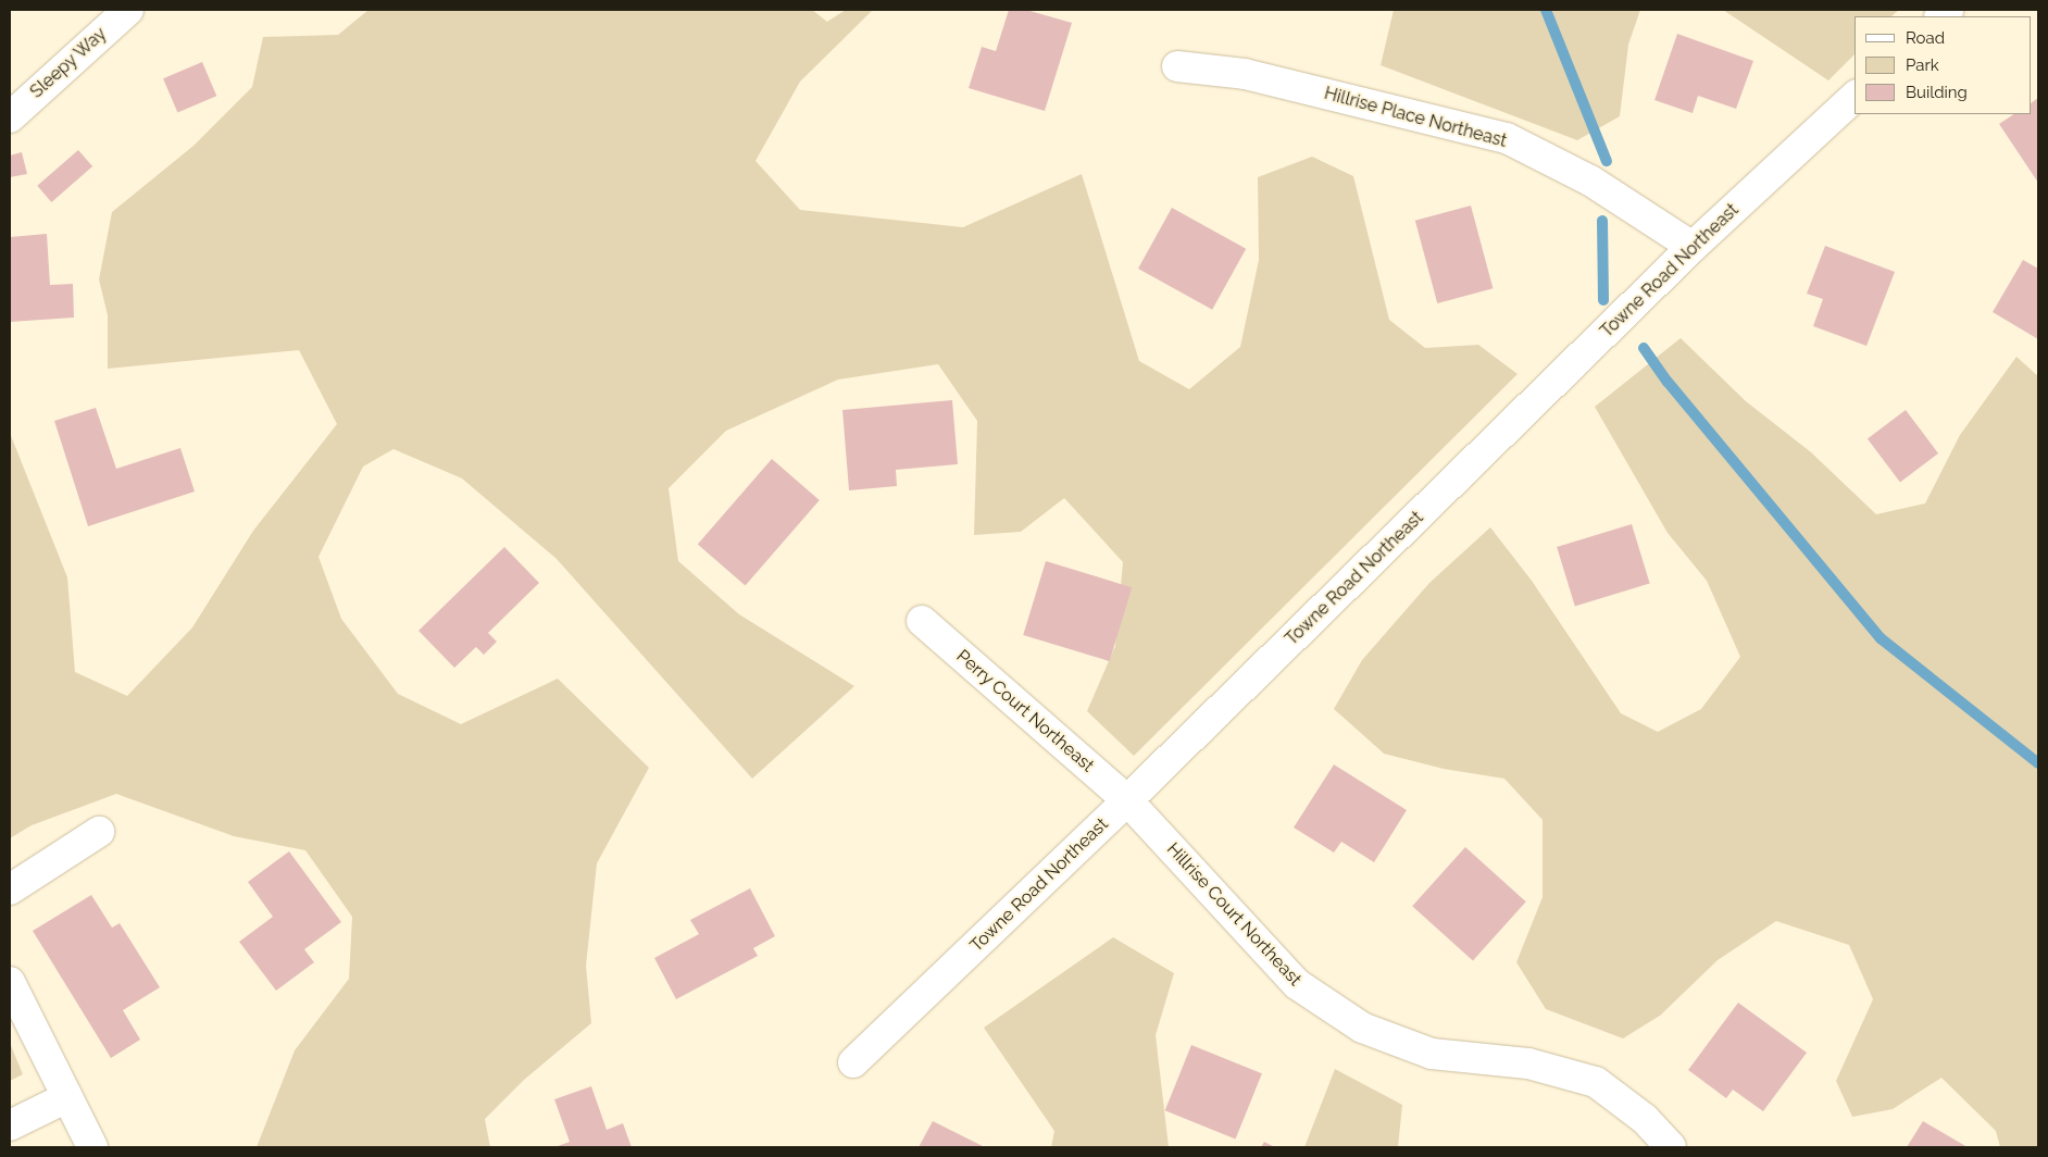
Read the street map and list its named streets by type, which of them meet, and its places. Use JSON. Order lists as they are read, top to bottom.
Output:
{
  "streets": {
    "street": [
      "Sleepy Way",
      "Hillrise Place Northeast",
      "Towne Road Northeast",
      "Perry Court Northeast",
      "Hillrise Court Northeast"
    ]
  },
  "crossings": [
    ["Hillrise Place Northeast", "Towne Road Northeast"],
    ["Towne Road Northeast", "Perry Court Northeast"],
    ["Towne Road Northeast", "Hillrise Court Northeast"],
    ["Perry Court Northeast", "Hillrise Court Northeast"]
  ],
  "legend": ["Road", "Park", "Building"]
}
